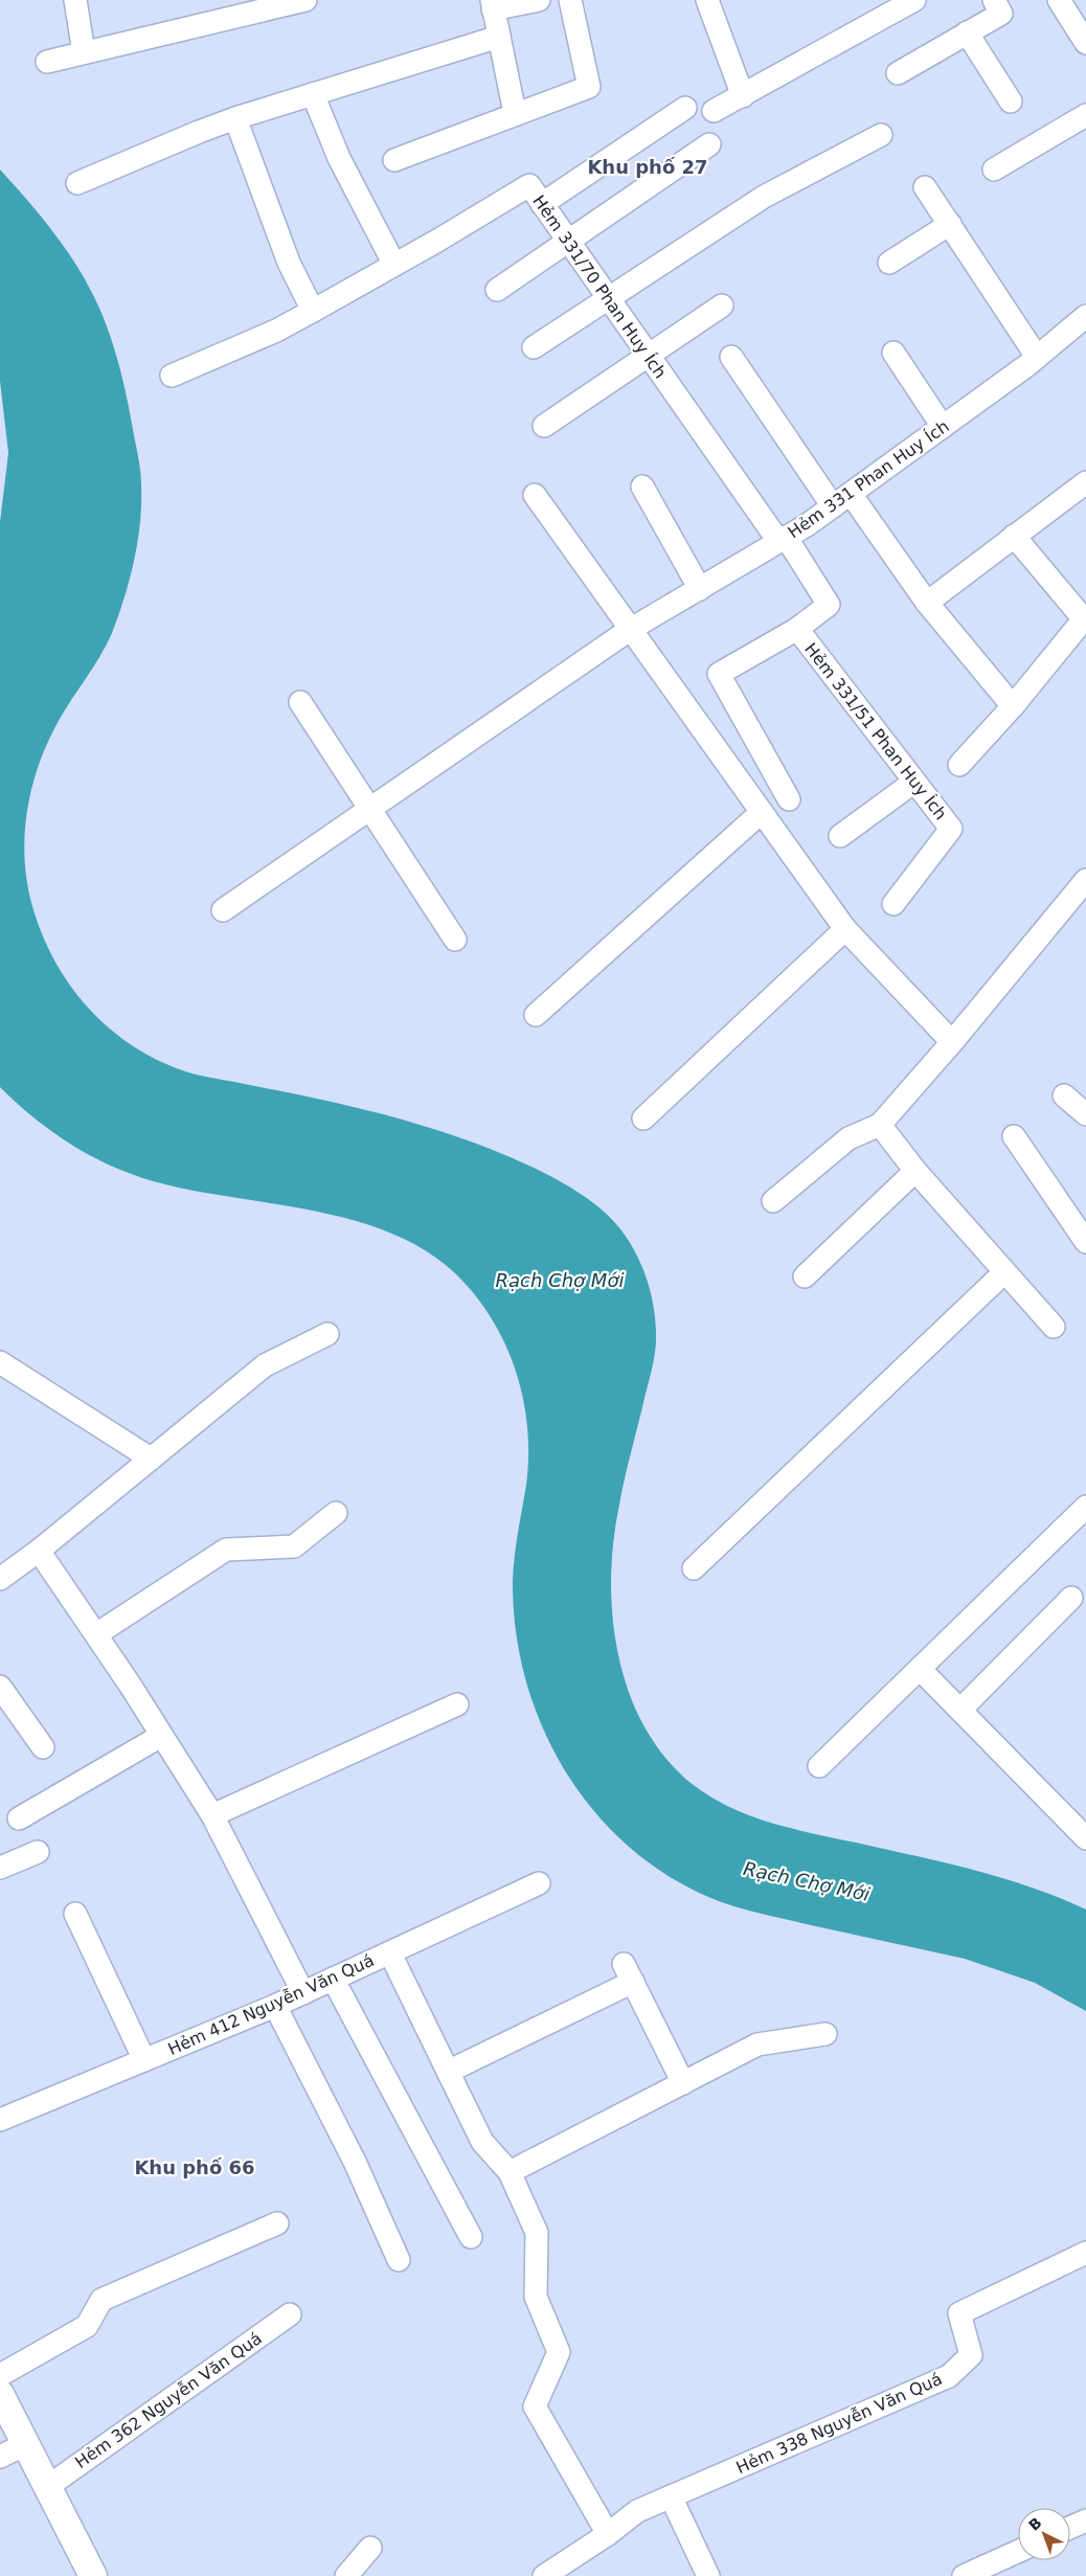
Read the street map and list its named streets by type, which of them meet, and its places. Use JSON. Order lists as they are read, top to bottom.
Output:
{
  "streets": {
    "street": [
      "Hẻm 331/70 Phan Huy Ích",
      "Hẻm 331 Phan Huy Ích",
      "Hẻm 331/51 Phan Huy Ích",
      "Hẻm 412 Nguyễn Văn Quá",
      "Hẻm 362 Nguyễn Văn Quá",
      "Hẻm 338 Nguyễn Văn Quá"
    ]
  },
  "crossings": [
    ["Hẻm 331/70 Phan Huy Ích", "Hẻm 331 Phan Huy Ích"],
    ["Hẻm 331/70 Phan Huy Ích", "Hẻm 331/51 Phan Huy Ích"],
    ["Hẻm 331 Phan Huy Ích", "Hẻm 331/51 Phan Huy Ích"]
  ],
  "districts": ["Khu phố 27", "Khu phố 66"],
  "water": ["Rạch Chợ Mới"],
  "north": "top left"
}
